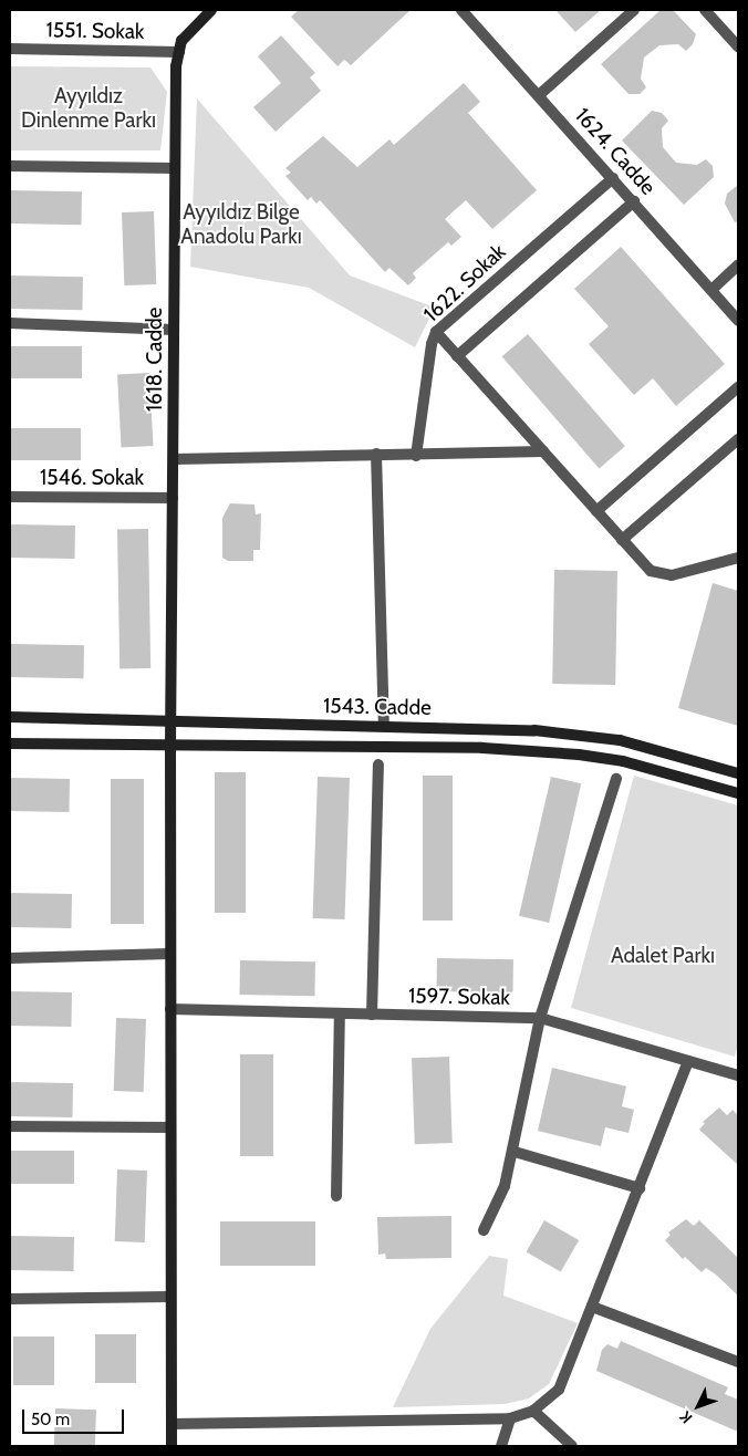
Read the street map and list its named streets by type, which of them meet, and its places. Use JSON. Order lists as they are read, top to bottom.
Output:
{
  "streets": {
    "street": [
      "1551. Sokak",
      "1624. Cadde",
      "1622. Sokak",
      "1618. Cadde",
      "1546. Sokak",
      "1543. Cadde",
      "1597. Sokak"
    ]
  },
  "crossings": [
    ["1551. Sokak", "1618. Cadde"],
    ["1624. Cadde", "1622. Sokak"],
    ["1618. Cadde", "1546. Sokak"],
    ["1618. Cadde", "1543. Cadde"],
    ["1618. Cadde", "1597. Sokak"]
  ],
  "parks": ["Ayyıldız Dinlenme Parkı", "Ayyıldız Bilge Anadolu Parkı", "Adalet Parkı"],
  "scale_bar": "50 m",
  "north": "bottom left"
}
